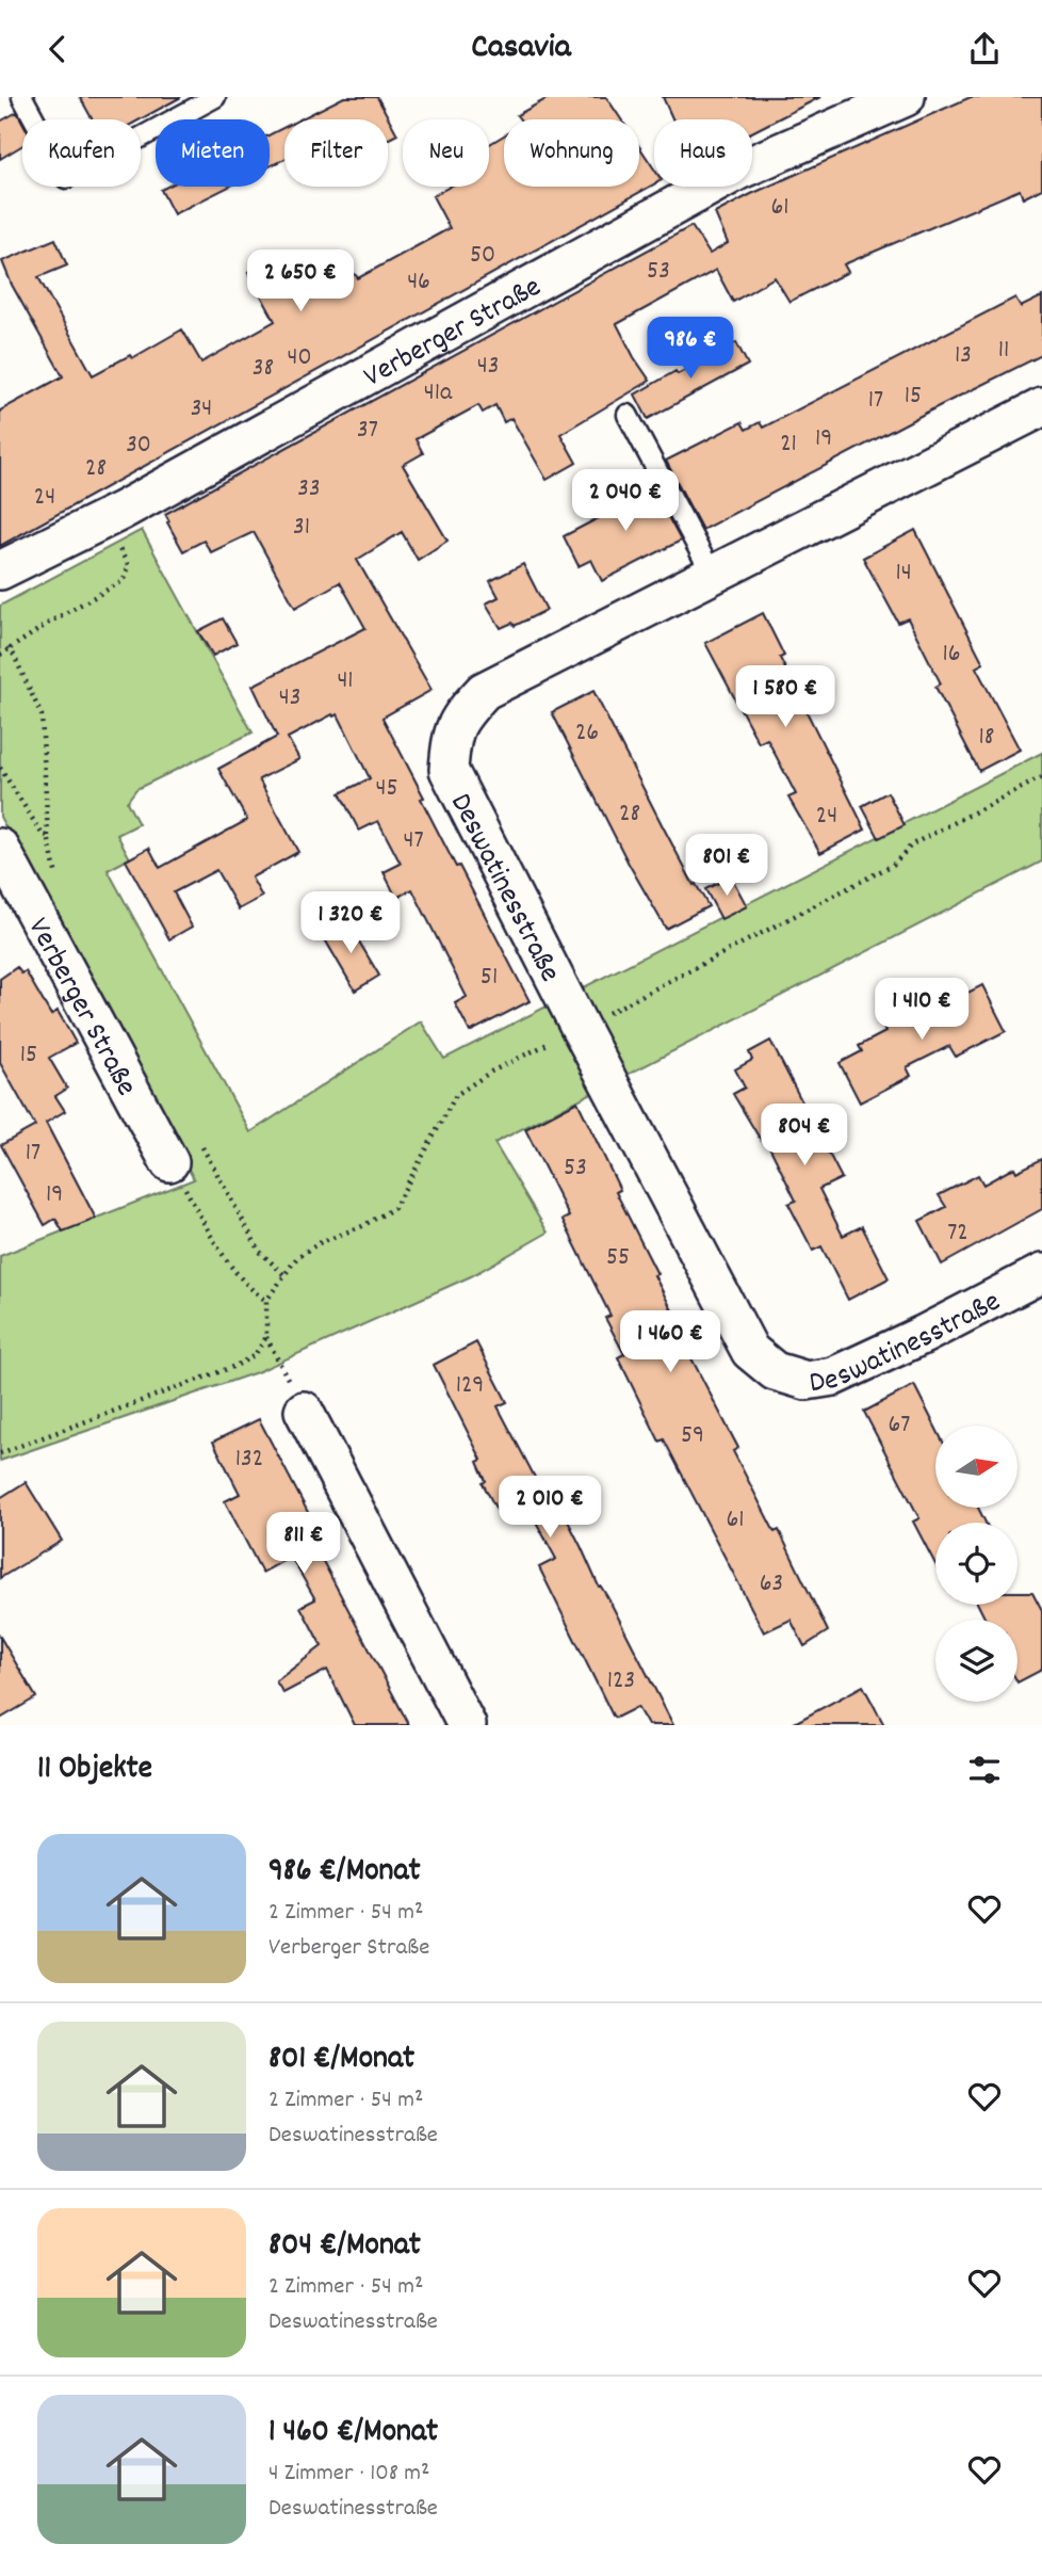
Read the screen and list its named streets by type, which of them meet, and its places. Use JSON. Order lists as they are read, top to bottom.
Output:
{
  "streets": {
    "street": ["Verberger Straße", "Deswatinesstraße"]
  },
  "house_numbers": [
    "61",
    "50",
    "53",
    "46",
    "11",
    "13",
    "40",
    "43",
    "38",
    "41a",
    "15",
    "17",
    "34",
    "37",
    "19",
    "21",
    "30",
    "28",
    "33",
    "24",
    "31",
    "14",
    "16",
    "41",
    "43",
    "26",
    "18",
    "45",
    "28",
    "24",
    "47",
    "51",
    "15",
    "17",
    "53",
    "19",
    "72",
    "55",
    "129",
    "67",
    "59",
    "132",
    "61",
    "63",
    "123"
  ],
  "north": "right",
  "page": {
    "header": "Casavia",
    "chip": [
      "Kaufen",
      "Mieten",
      "Filter",
      "Neu",
      "Wohnung",
      "Haus"
    ],
    "price": [
      "2 650 €",
      "986 €",
      "2 040 €",
      "1 580 €",
      "801 €",
      "1 320 €",
      "1 410 €",
      "804 €",
      "1 460 €",
      "2 010 €",
      "811 €"
    ],
    "heading": "11 Objekte",
    "list": [
      {
        "name": "986 €/Monat",
        "note": "2 Zimmer · 54 m² · Verberger Straße"
      },
      {
        "name": "801 €/Monat",
        "note": "2 Zimmer · 54 m² · Deswatinesstraße"
      },
      {
        "name": "804 €/Monat",
        "note": "2 Zimmer · 54 m² · Deswatinesstraße"
      },
      {
        "name": "1 460 €/Monat",
        "note": "4 Zimmer · 108 m² · Deswatinesstraße"
      }
    ]
  }
}
